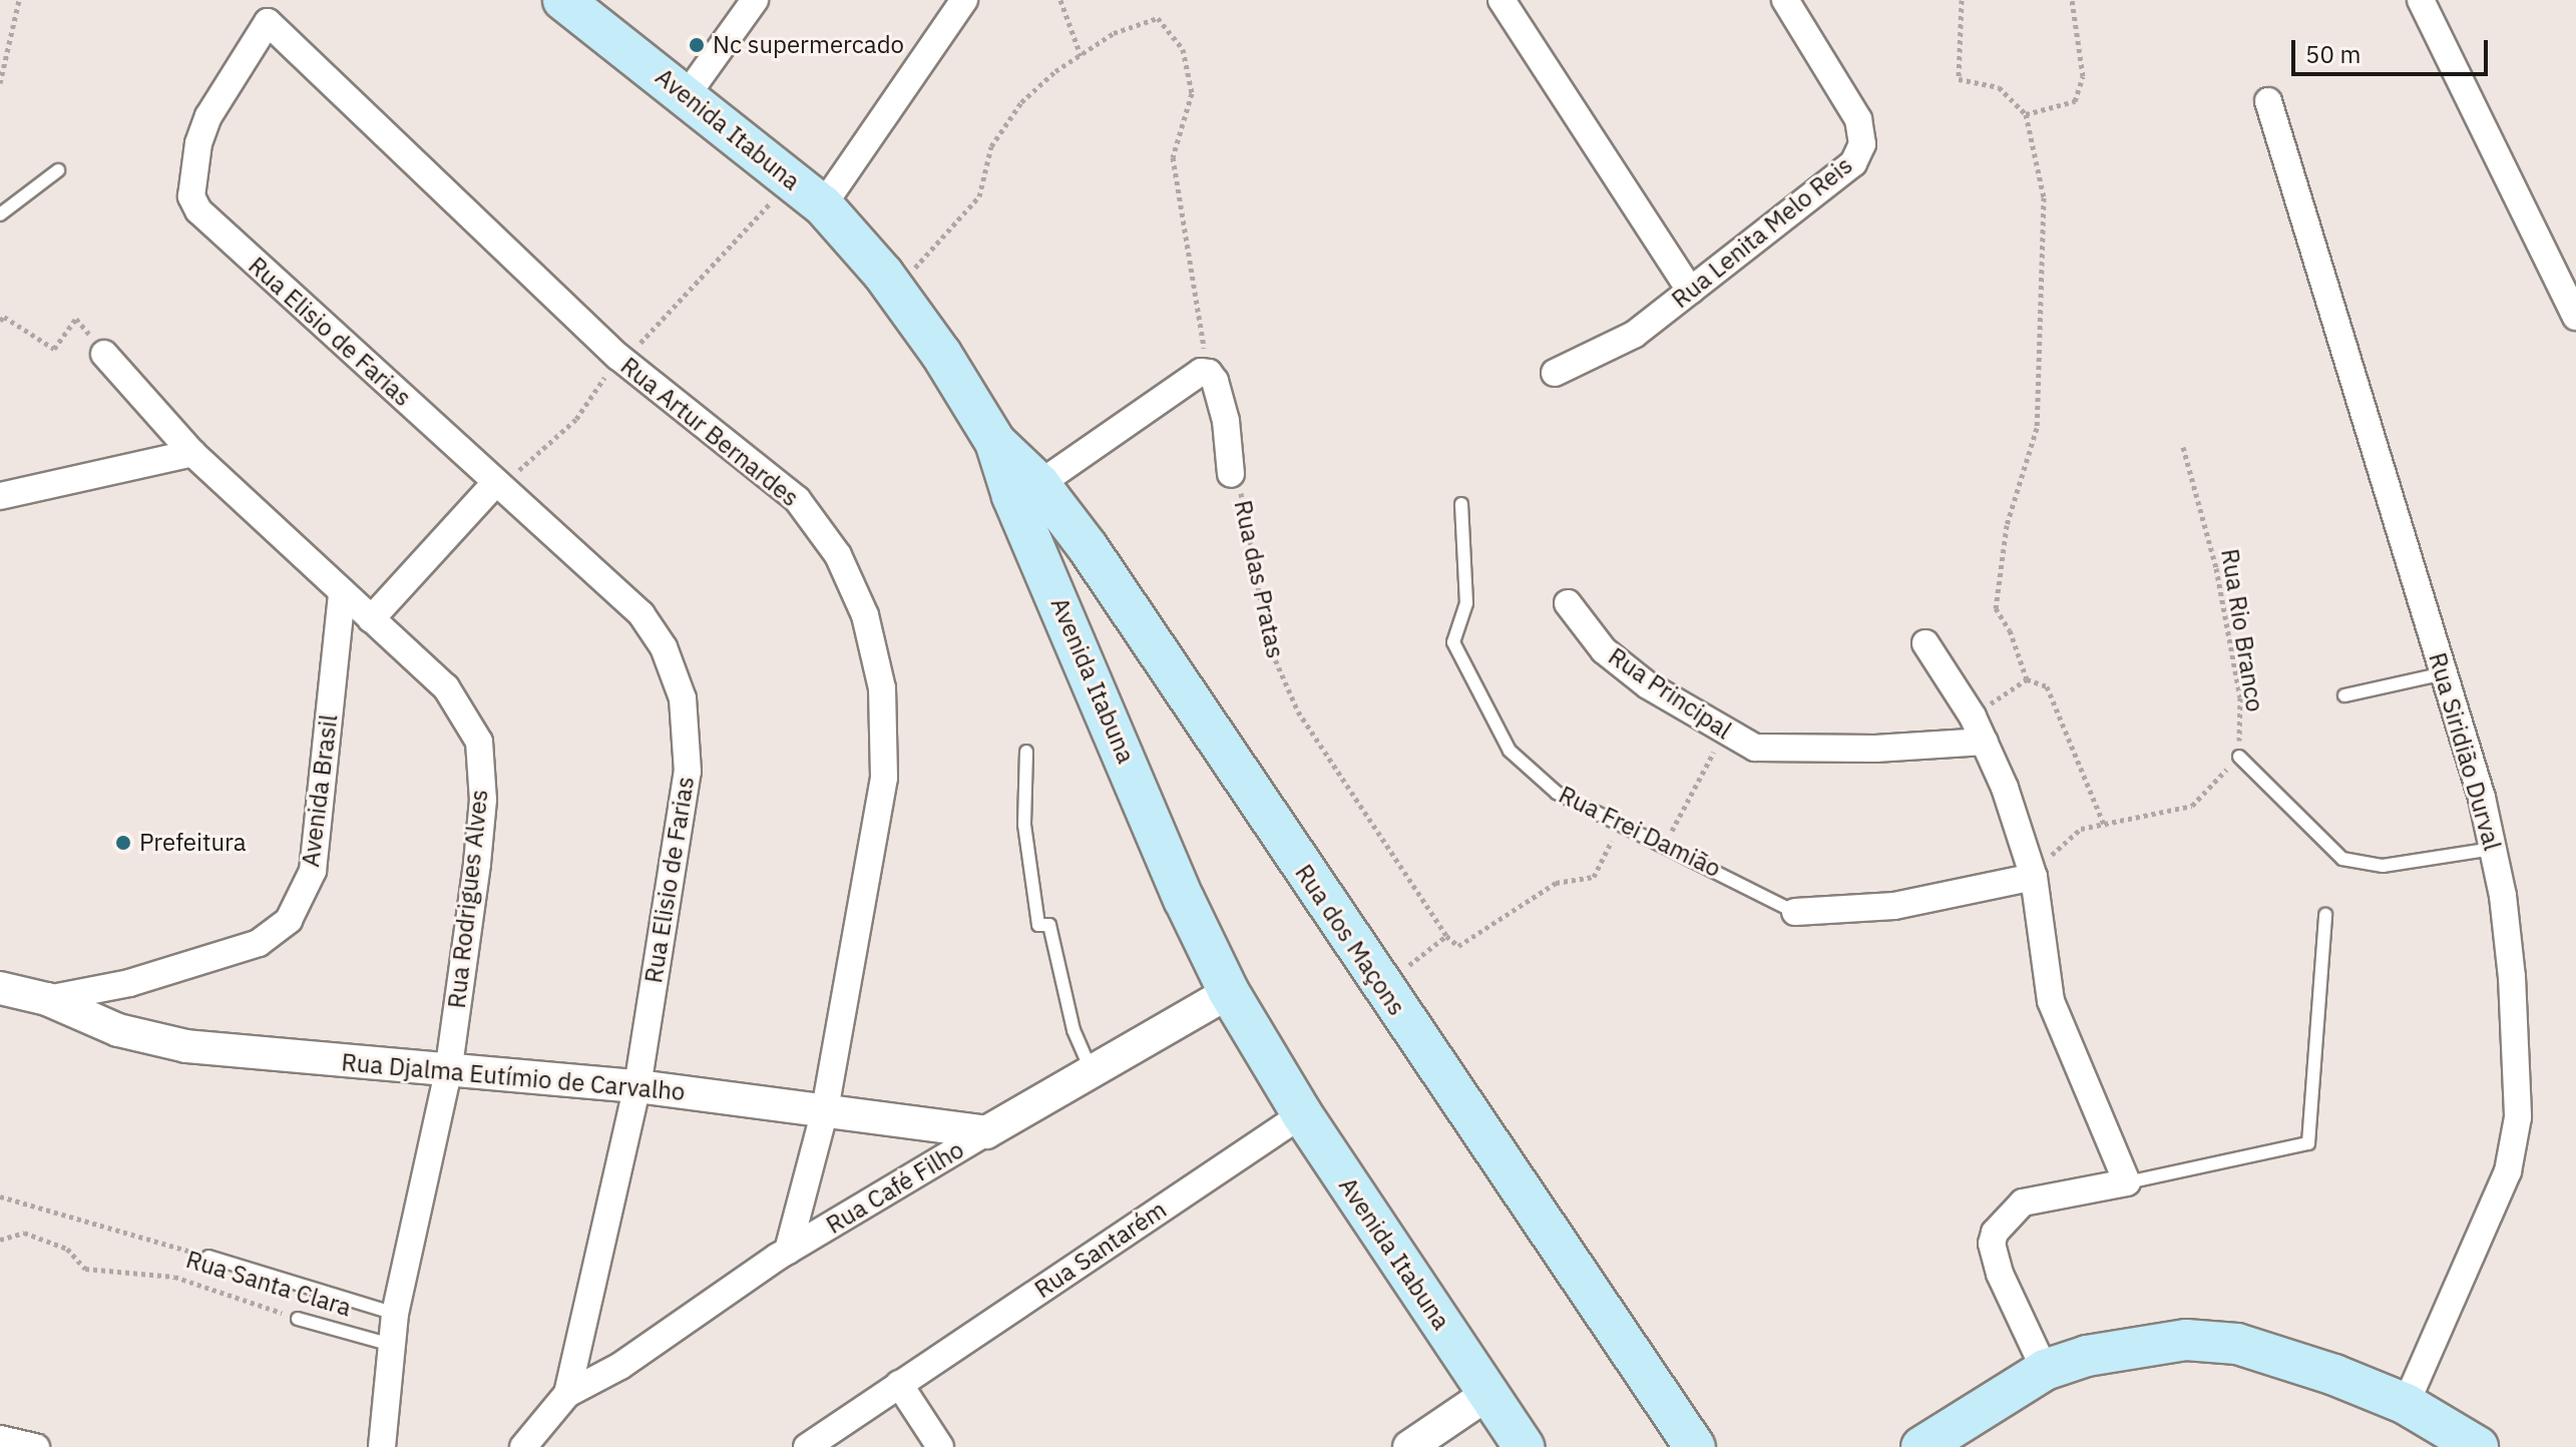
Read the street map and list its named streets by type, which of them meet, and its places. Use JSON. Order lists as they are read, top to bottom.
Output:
{
  "streets": {
    "main road": ["Avenida Itabuna", "Rua dos Maçons"],
    "street": [
      "Rua Lenita Melo Reis",
      "Rua Elisio de Farias",
      "Rua Artur Bernardes",
      "Rua das Pratas",
      "Rua Principal",
      "Rua Siridião Durval",
      "Avenida Brasil",
      "Rua Frei Damião",
      "Rua Rodrigues Alves",
      "Rua Djalma Eutímio de Carvalho",
      "Rua Café Filho",
      "Rua Santarém"
    ],
    "lane": ["Rua Santa Clara"],
    "path": ["Rua Rio Branco"]
  },
  "crossings": [
    ["Avenida Itabuna", "Rua dos Maçons"],
    ["Avenida Itabuna", "Rua Café Filho"],
    ["Avenida Itabuna", "Rua Santarém"],
    ["Rua Elisio de Farias", "Rua Artur Bernardes"],
    ["Rua Elisio de Farias", "Rua Djalma Eutímio de Carvalho"],
    ["Rua Elisio de Farias", "Rua Café Filho"],
    ["Rua Artur Bernardes", "Rua Djalma Eutímio de Carvalho"],
    ["Rua Artur Bernardes", "Rua Café Filho"],
    ["Avenida Brasil", "Rua Rodrigues Alves"],
    ["Avenida Brasil", "Rua Djalma Eutímio de Carvalho"],
    ["Rua Rodrigues Alves", "Rua Djalma Eutímio de Carvalho"],
    ["Rua Rodrigues Alves", "Rua Santa Clara"],
    ["Rua Djalma Eutímio de Carvalho", "Rua Café Filho"]
  ],
  "places": ["Nc supermercado", "Prefeitura"],
  "scale_bar": "50 m"
}
